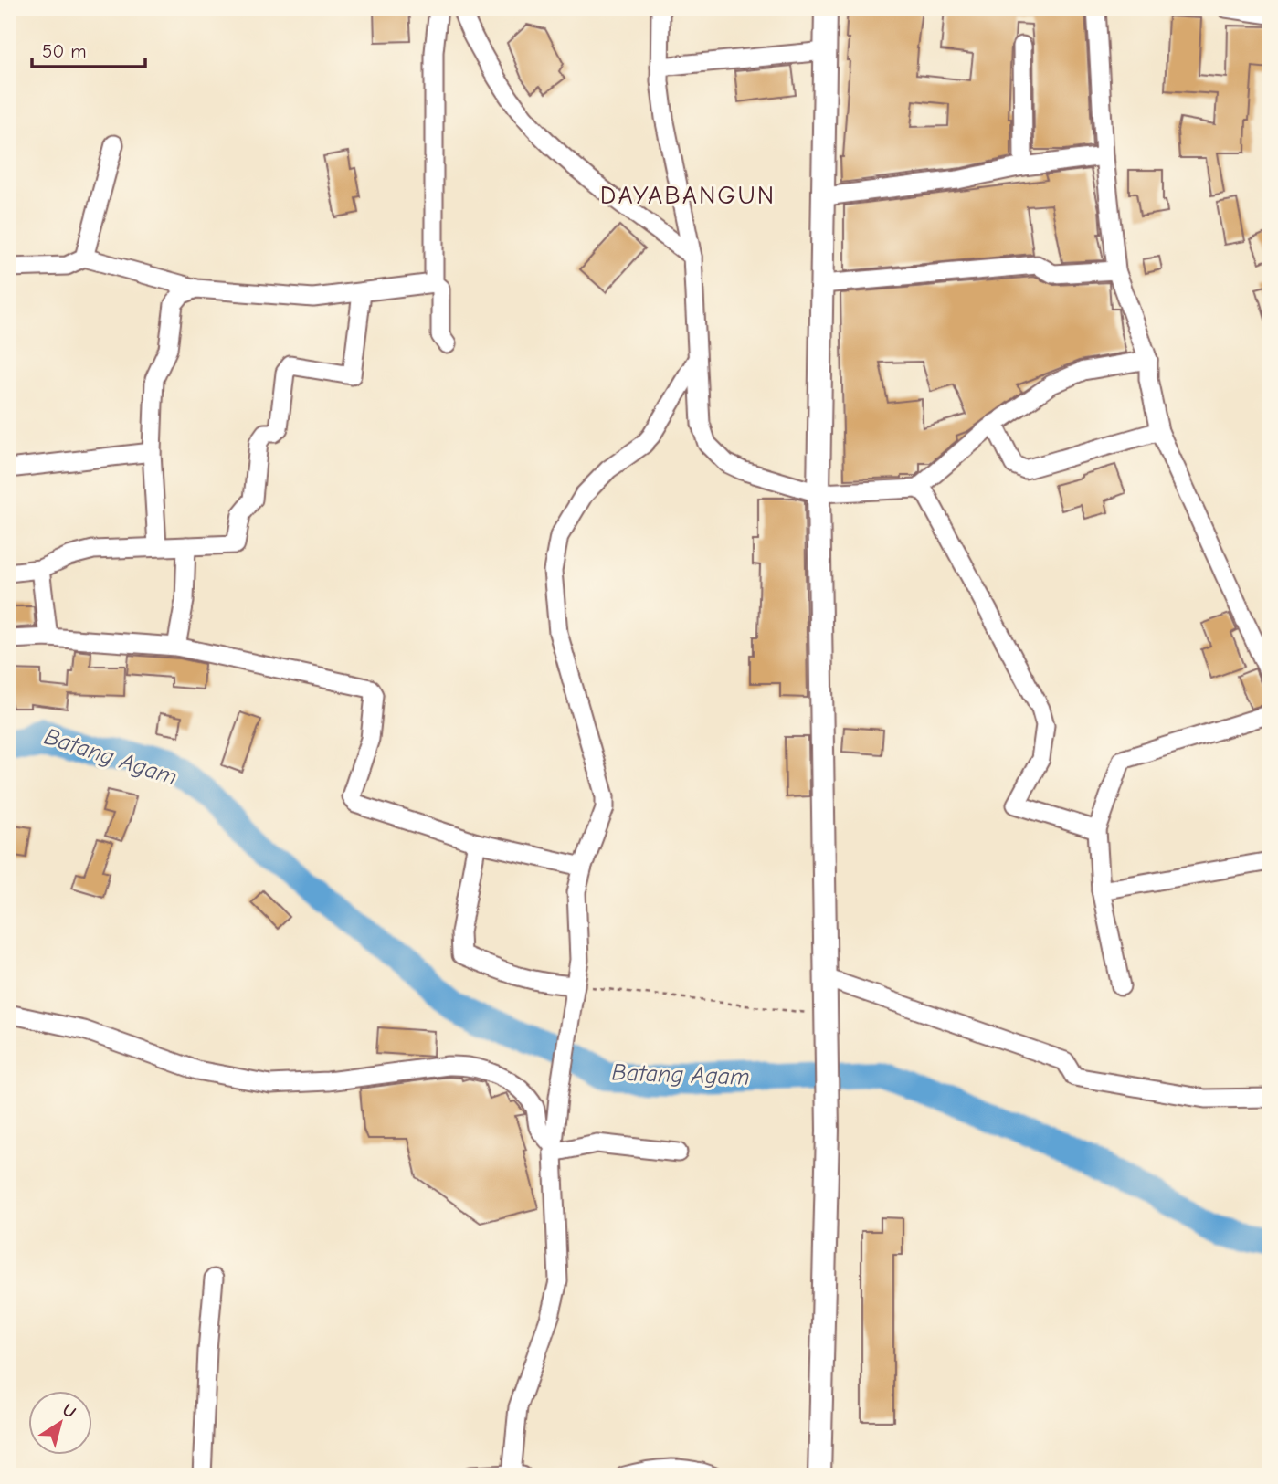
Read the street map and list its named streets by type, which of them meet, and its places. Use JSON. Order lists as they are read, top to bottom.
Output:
{
  "districts": ["DAYABANGUN"],
  "water": ["Batang Agam"],
  "scale_bar": "50 m",
  "north": "top right"
}
